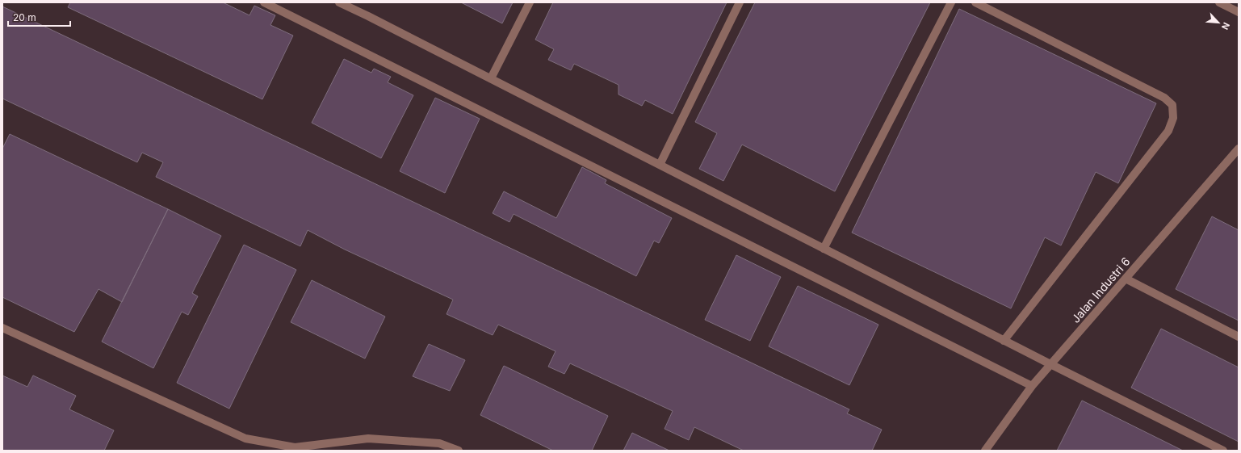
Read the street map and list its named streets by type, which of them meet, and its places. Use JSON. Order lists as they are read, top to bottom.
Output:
{
  "streets": {
    "street": ["Jalan Industri 6"]
  },
  "scale_bar": "20 m",
  "north": "bottom right"
}
